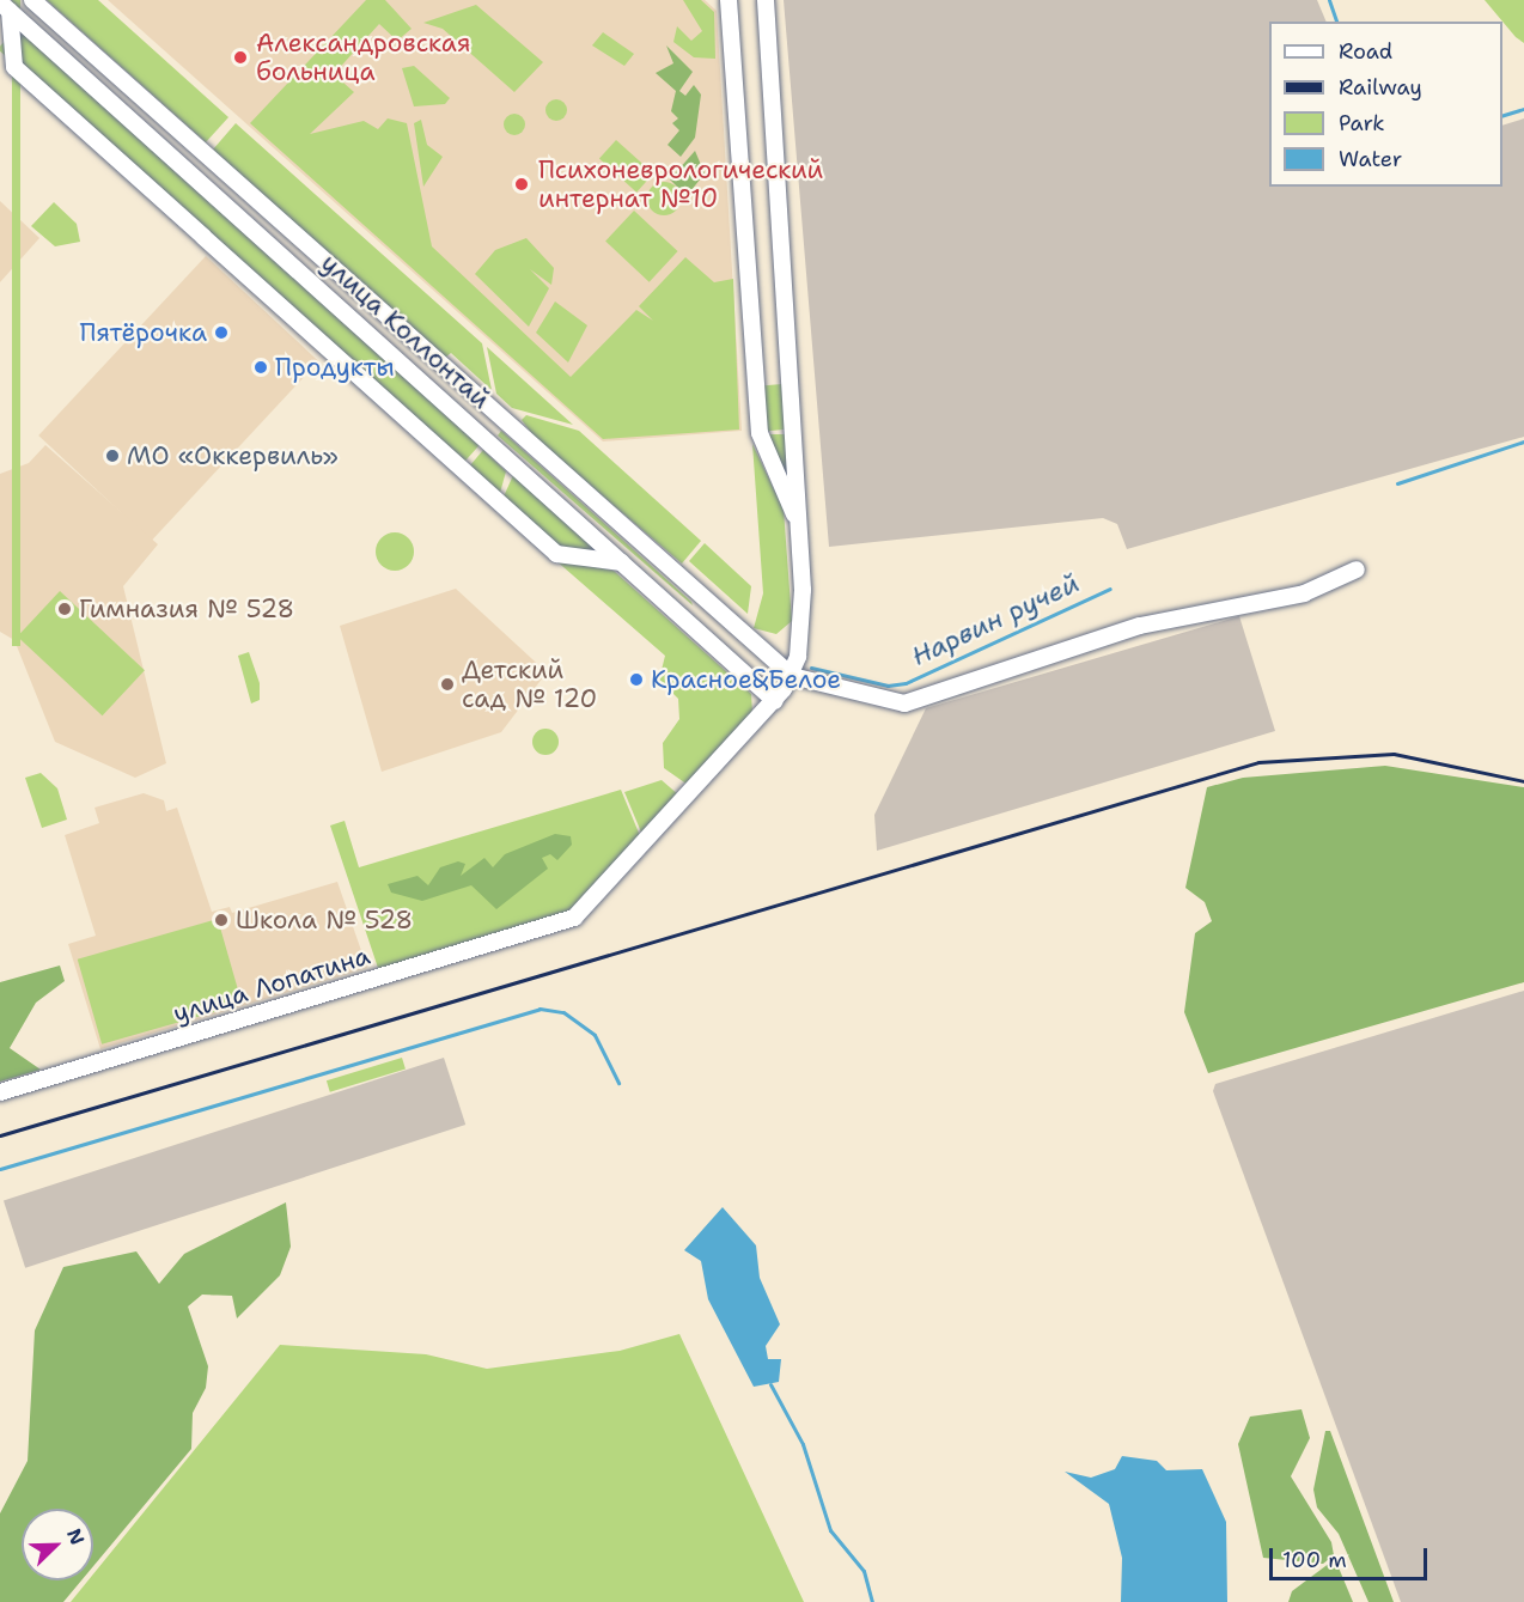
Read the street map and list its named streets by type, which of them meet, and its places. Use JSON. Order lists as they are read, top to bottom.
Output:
{
  "streets": {
    "street": ["улица Коллонтай", "улица Лопатина"]
  },
  "crossings": [
    ["улица Коллонтай", "улица Лопатина"]
  ],
  "water": ["Нарвин ручей"],
  "places": [
    "Александровская больница",
    "Психоневрологический интернат №10",
    "Пятёрочка",
    "Продукты",
    "МО «Оккервиль»",
    "Гимназия № 528",
    "Красное&Белое",
    "Детский сад № 120",
    "Школа № 528"
  ],
  "legend": [
    "Road",
    "Railway",
    "Park",
    "Water"
  ],
  "scale_bar": "100 m",
  "north": "top right"
}
